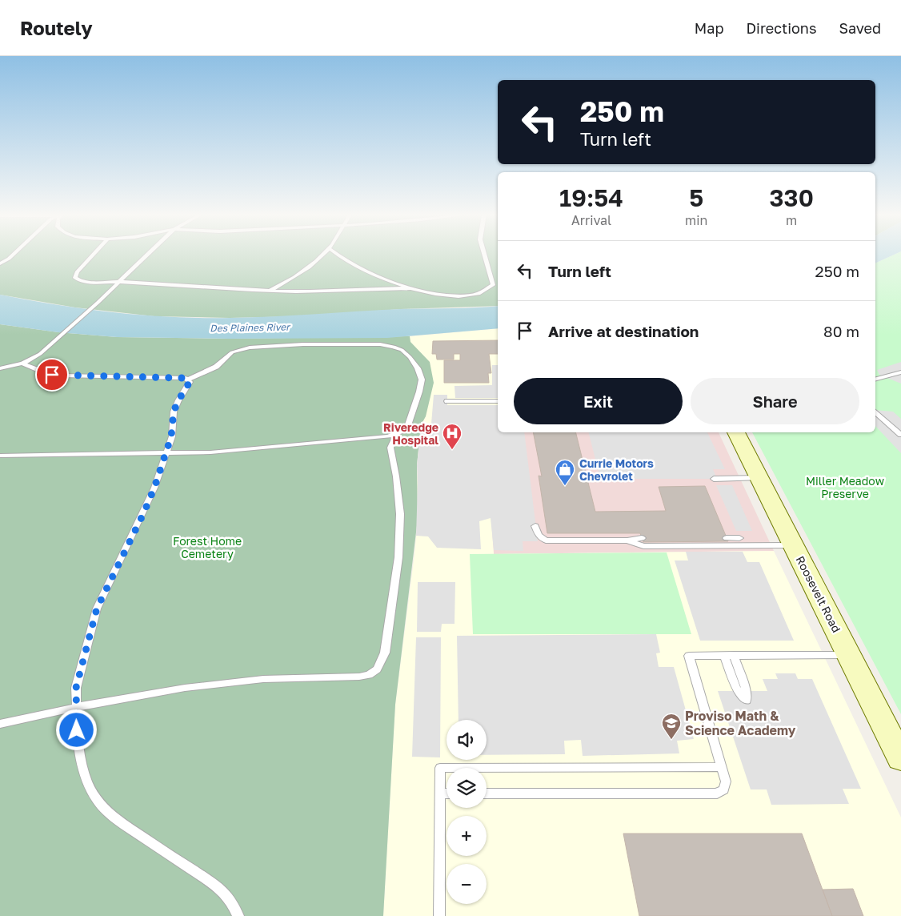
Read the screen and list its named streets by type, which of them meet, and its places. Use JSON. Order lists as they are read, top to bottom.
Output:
{
  "streets": {
    "main road": ["Roosevelt Road"]
  },
  "water": ["Des Plaines River"],
  "parks": ["Miller Meadow Preserve", "Forest Home Cemetery"],
  "places": {
    "hospital": ["Riveredge Hospital"],
    "shop": ["Currie Motors Chevrolet"],
    "school or university": ["Proviso Math & Science Academy"]
  },
  "page": {
    "header": "Routely",
    "nav": ["Map", "Directions", "Saved"],
    "turn": ["250 m", "Turn left"],
    "eta": [
      "19:54",
      "Arrival",
      "5",
      "min",
      "330",
      "m"
    ],
    "list": [
      {
        "name": "Turn left",
        "value": "250 m"
      },
      {
        "name": "Arrive at destination",
        "value": "80 m"
      }
    ],
    "buttons": ["Exit", "Share"],
    "map_buttons": ["+", "−"]
  }
}
